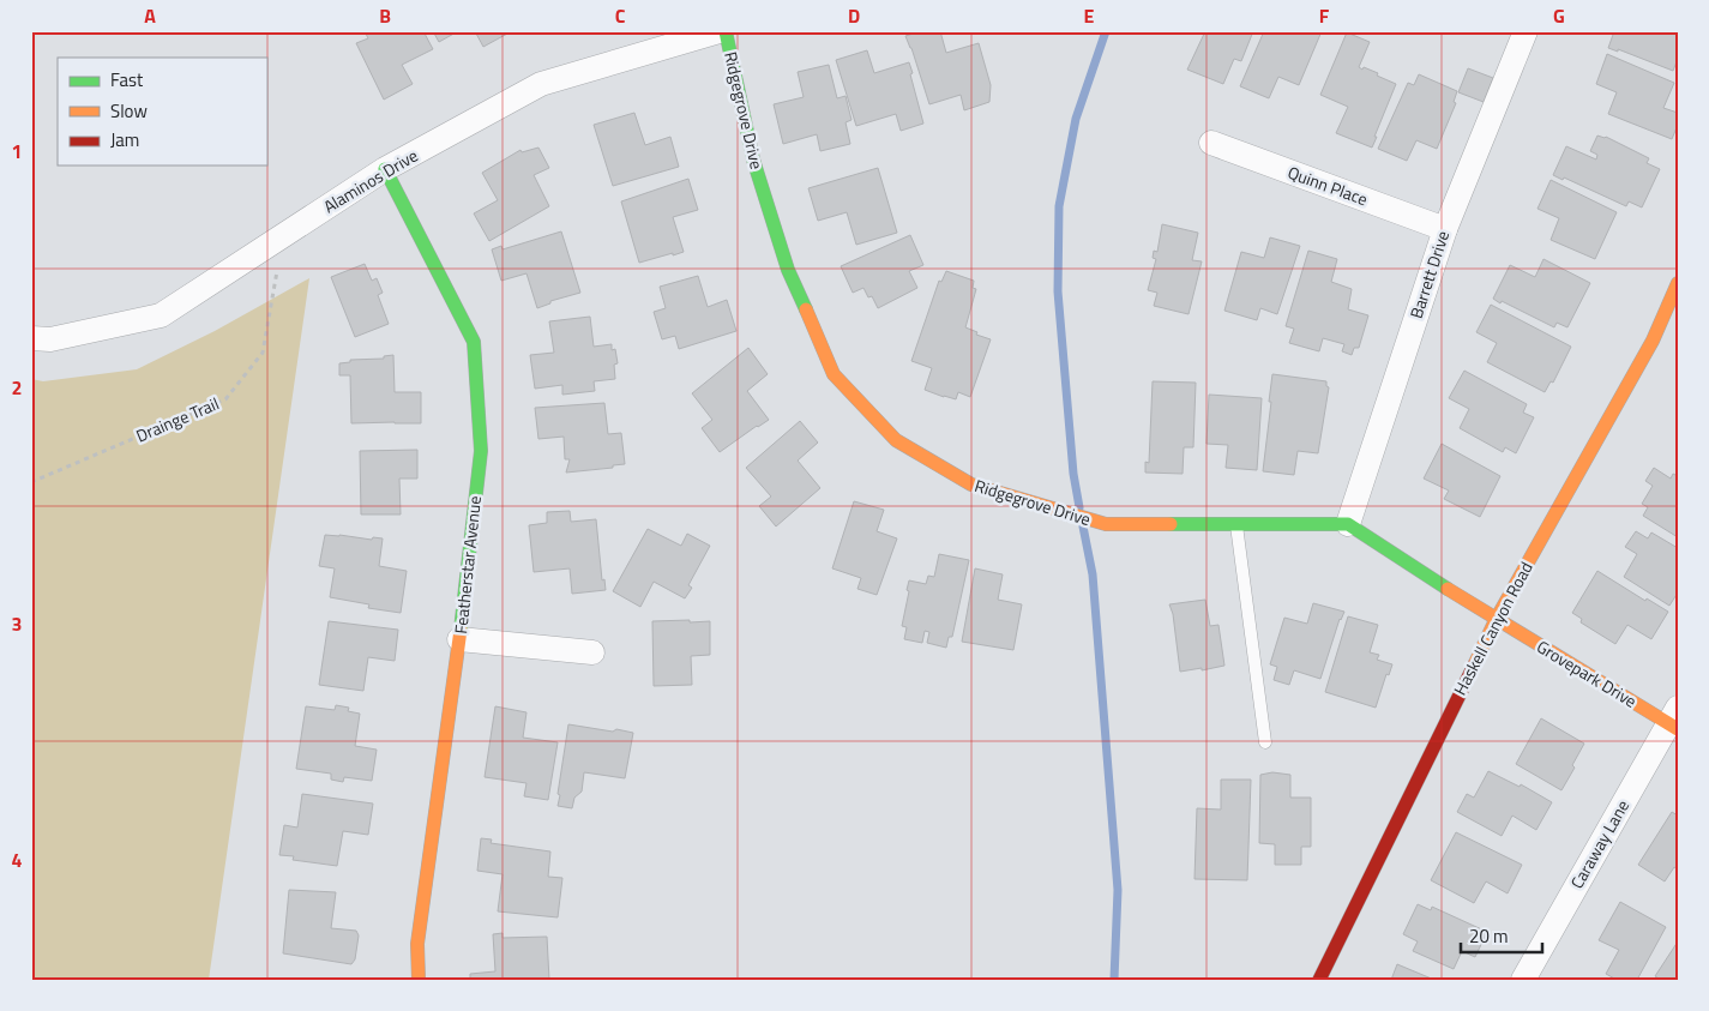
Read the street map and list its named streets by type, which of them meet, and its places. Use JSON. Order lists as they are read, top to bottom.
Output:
{
  "streets": {
    "street": [
      "Ridgegrove Drive",
      "Alaminos Drive",
      "Quinn Place",
      "Barrett Drive",
      "Featherstar Avenue",
      "Haskell Canyon Road",
      "Grovepark Drive",
      "Caraway Lane"
    ],
    "path": ["Drainge Trail"]
  },
  "crossings": [
    ["Ridgegrove Drive", "Barrett Drive"],
    ["Alaminos Drive", "Drainge Trail"],
    ["Alaminos Drive", "Featherstar Avenue"],
    ["Quinn Place", "Barrett Drive"],
    ["Haskell Canyon Road", "Grovepark Drive"],
    ["Grovepark Drive", "Caraway Lane"]
  ],
  "legend": ["Fast", "Slow", "Jam"],
  "scale_bar": "20 m",
  "grid": {
    "columns": [
      "A",
      "B",
      "C",
      "D",
      "E",
      "F",
      "G"
    ],
    "rows": [
      "1",
      "2",
      "3",
      "4"
    ]
  }
}
